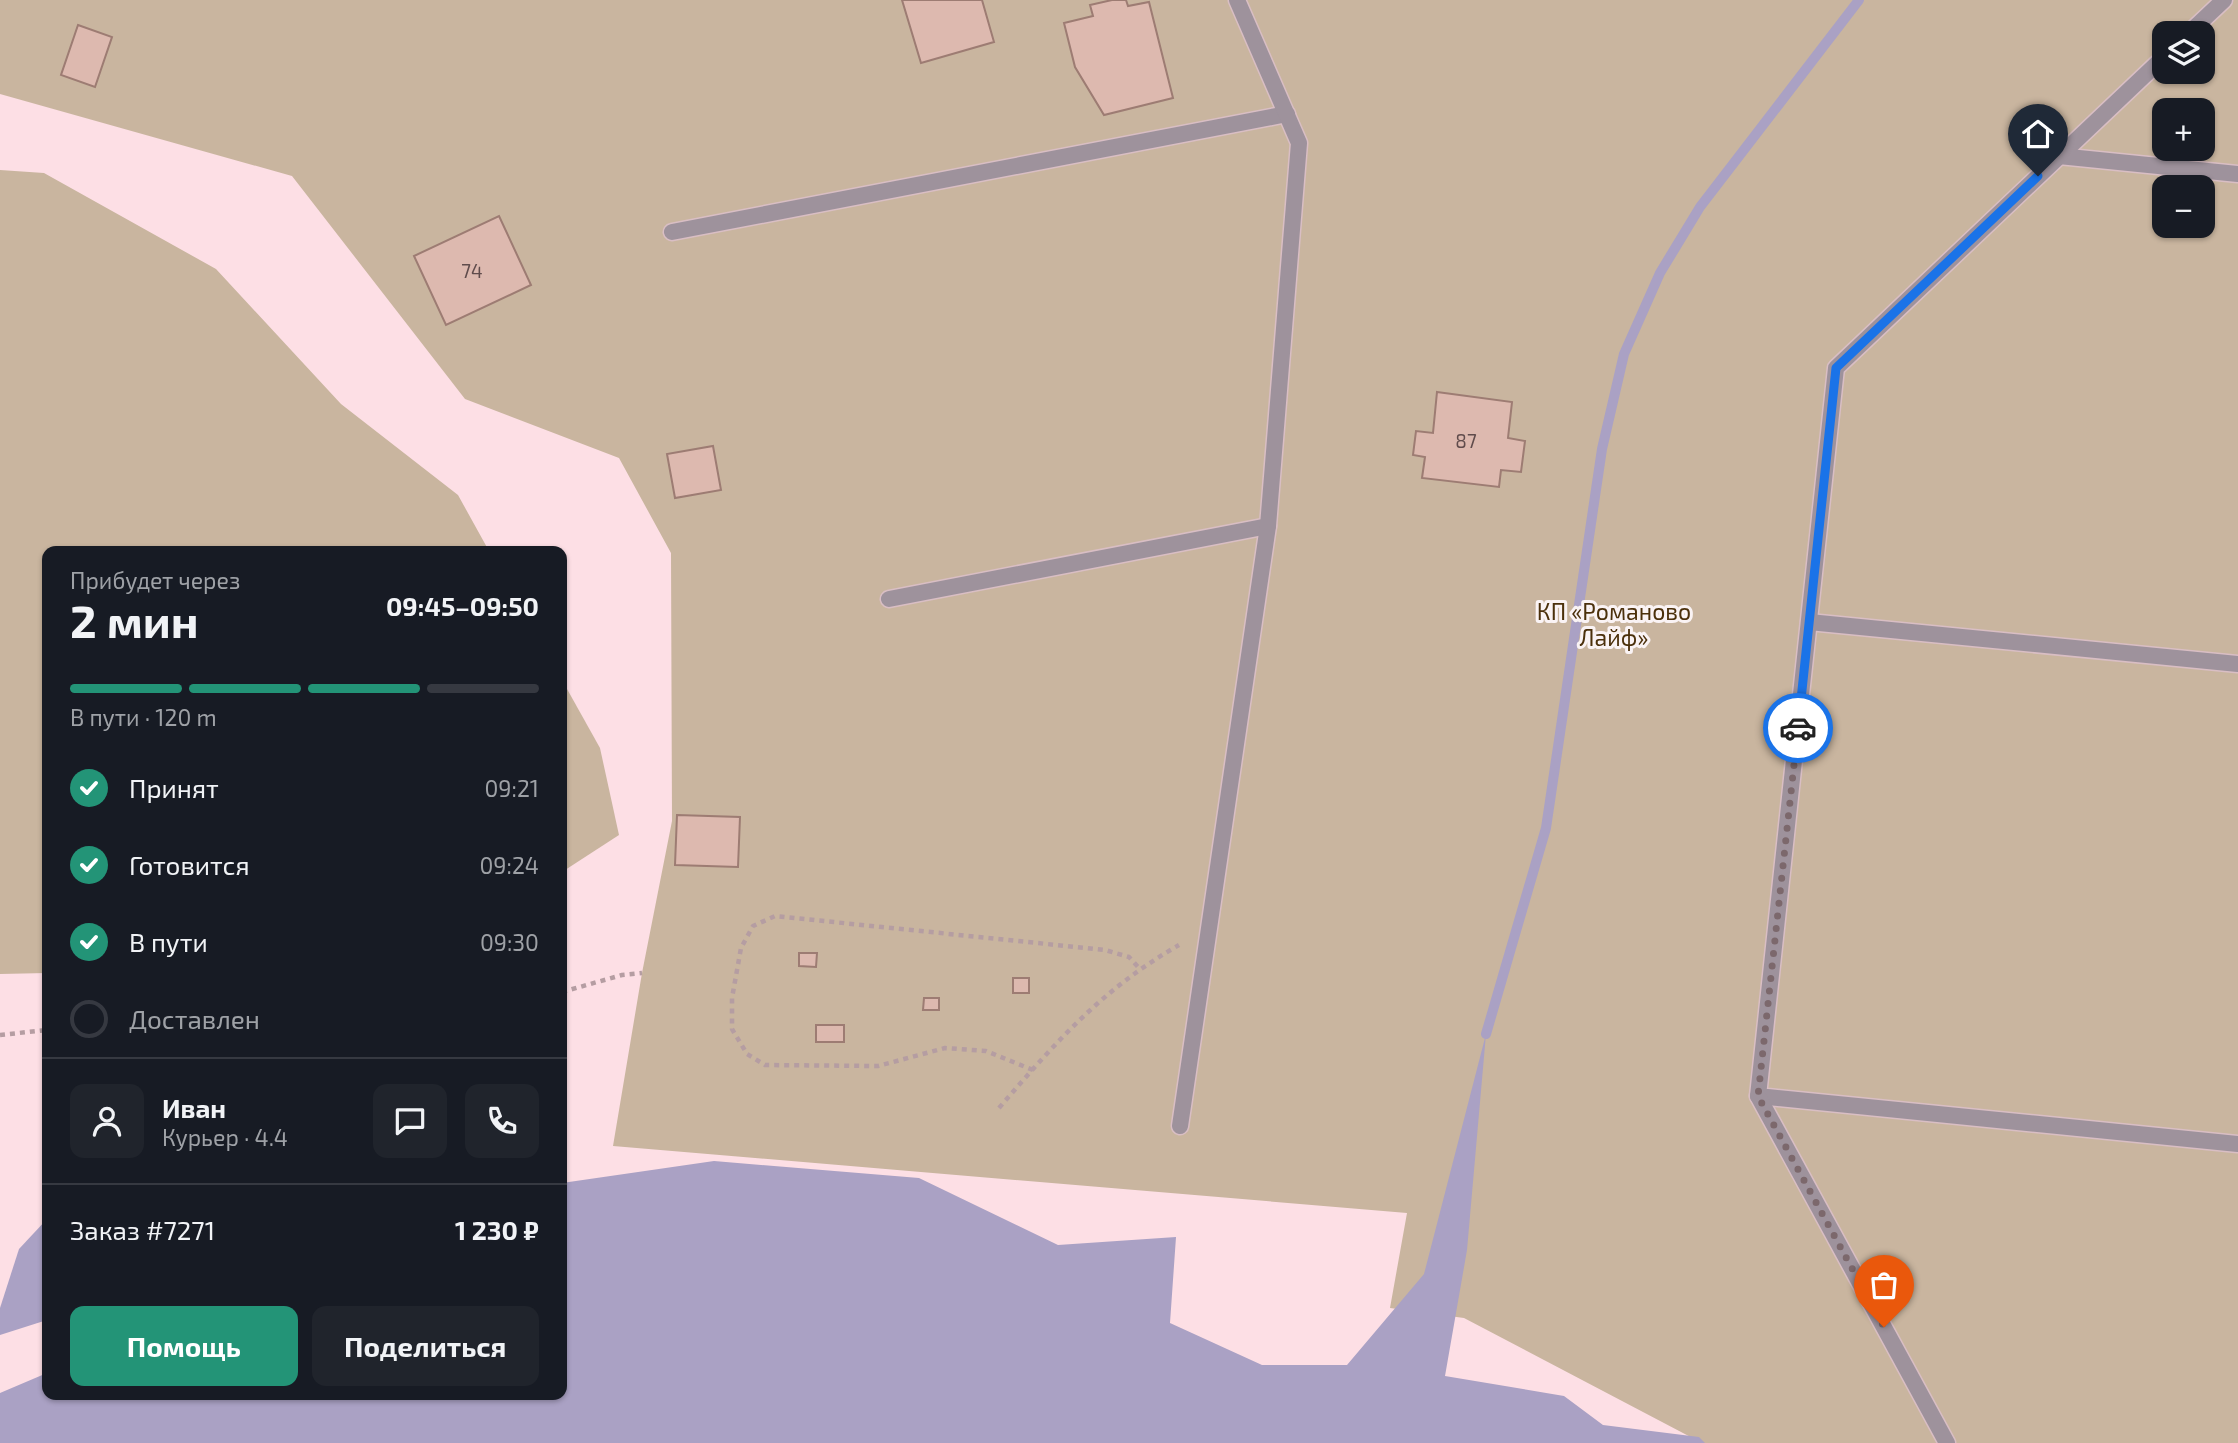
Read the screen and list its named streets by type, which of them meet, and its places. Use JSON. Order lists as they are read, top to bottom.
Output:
{
  "parks": ["КП «Романово Лайф»"],
  "house_numbers": ["74", "87"],
  "page": {
    "map_buttons": ["+", "−"],
    "heading": ["2 мин", "Прибудет через", "09:45–09:50"],
    "panel": [
      "Иван",
      "Курьер · 4.4",
      "Заказ #7271",
      "1 230 ₽"
    ],
    "bar": "В пути · 120 m",
    "list": [
      ["Принят", "09:21"],
      ["Готовится", "09:24"],
      ["В пути", "09:30"],
      "Доставлен"
    ],
    "buttons": ["Помощь", "Поделиться"]
  }
}
